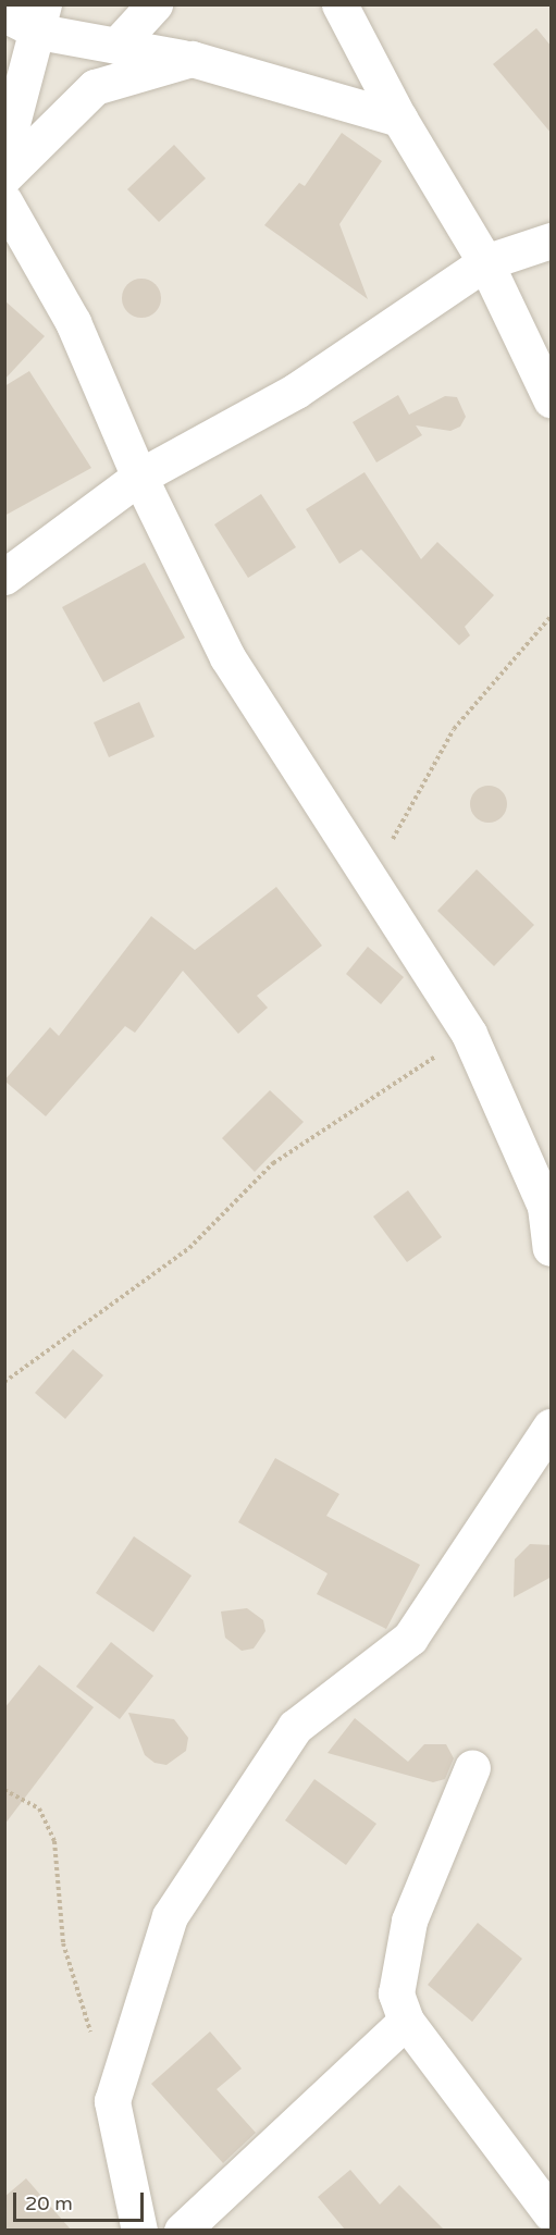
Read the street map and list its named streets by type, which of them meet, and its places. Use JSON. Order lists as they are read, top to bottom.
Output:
{
  "scale_bar": "20 m"
}
